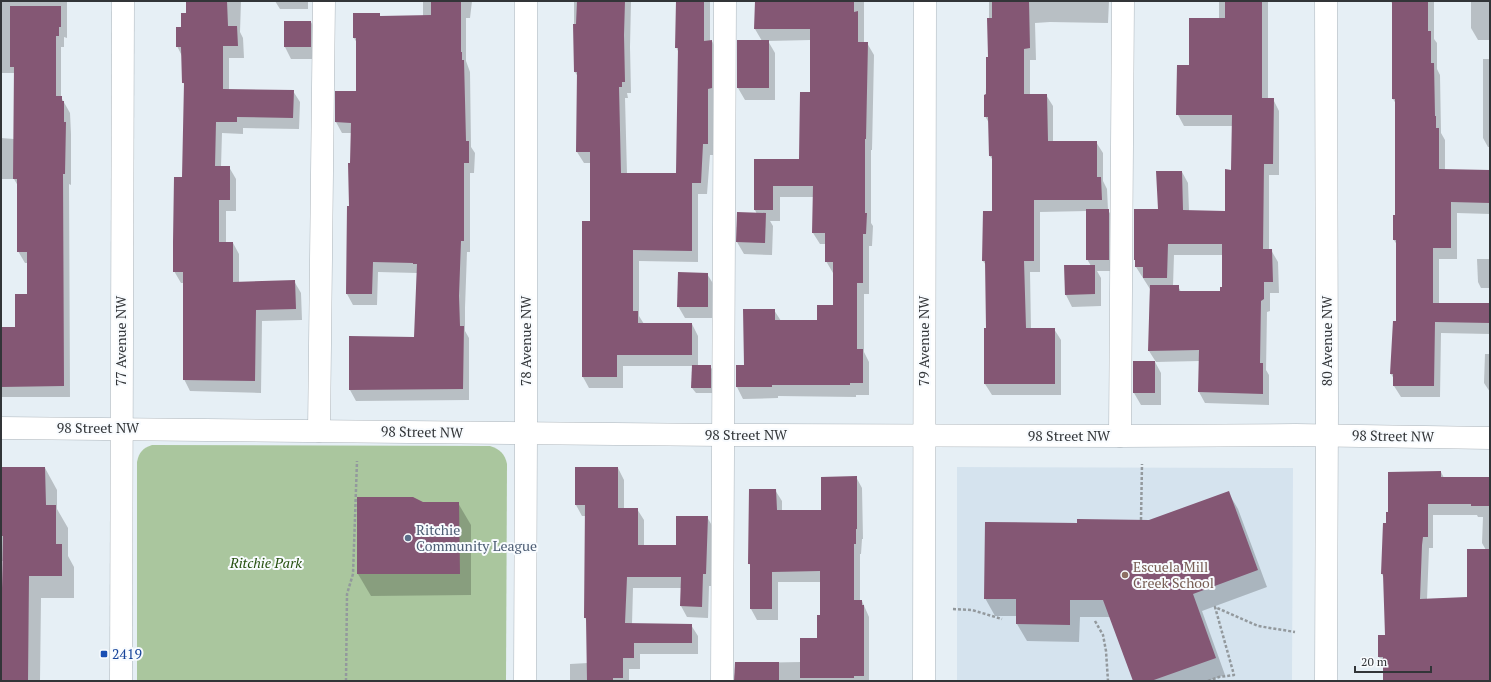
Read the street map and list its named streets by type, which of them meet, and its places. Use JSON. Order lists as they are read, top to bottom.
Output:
{
  "streets": {
    "street": [
      "77 Avenue NW",
      "78 Avenue NW",
      "79 Avenue NW",
      "80 Avenue NW",
      "98 Street NW"
    ]
  },
  "crossings": [
    ["77 Avenue NW", "98 Street NW"],
    ["78 Avenue NW", "98 Street NW"],
    ["79 Avenue NW", "98 Street NW"],
    ["80 Avenue NW", "98 Street NW"]
  ],
  "parks": ["Ritchie Park"],
  "places": {
    "other": ["Ritchie Community League", "Escuela Mill Creek School"],
    "transit": ["2419"]
  },
  "scale_bar": "20 m"
}
